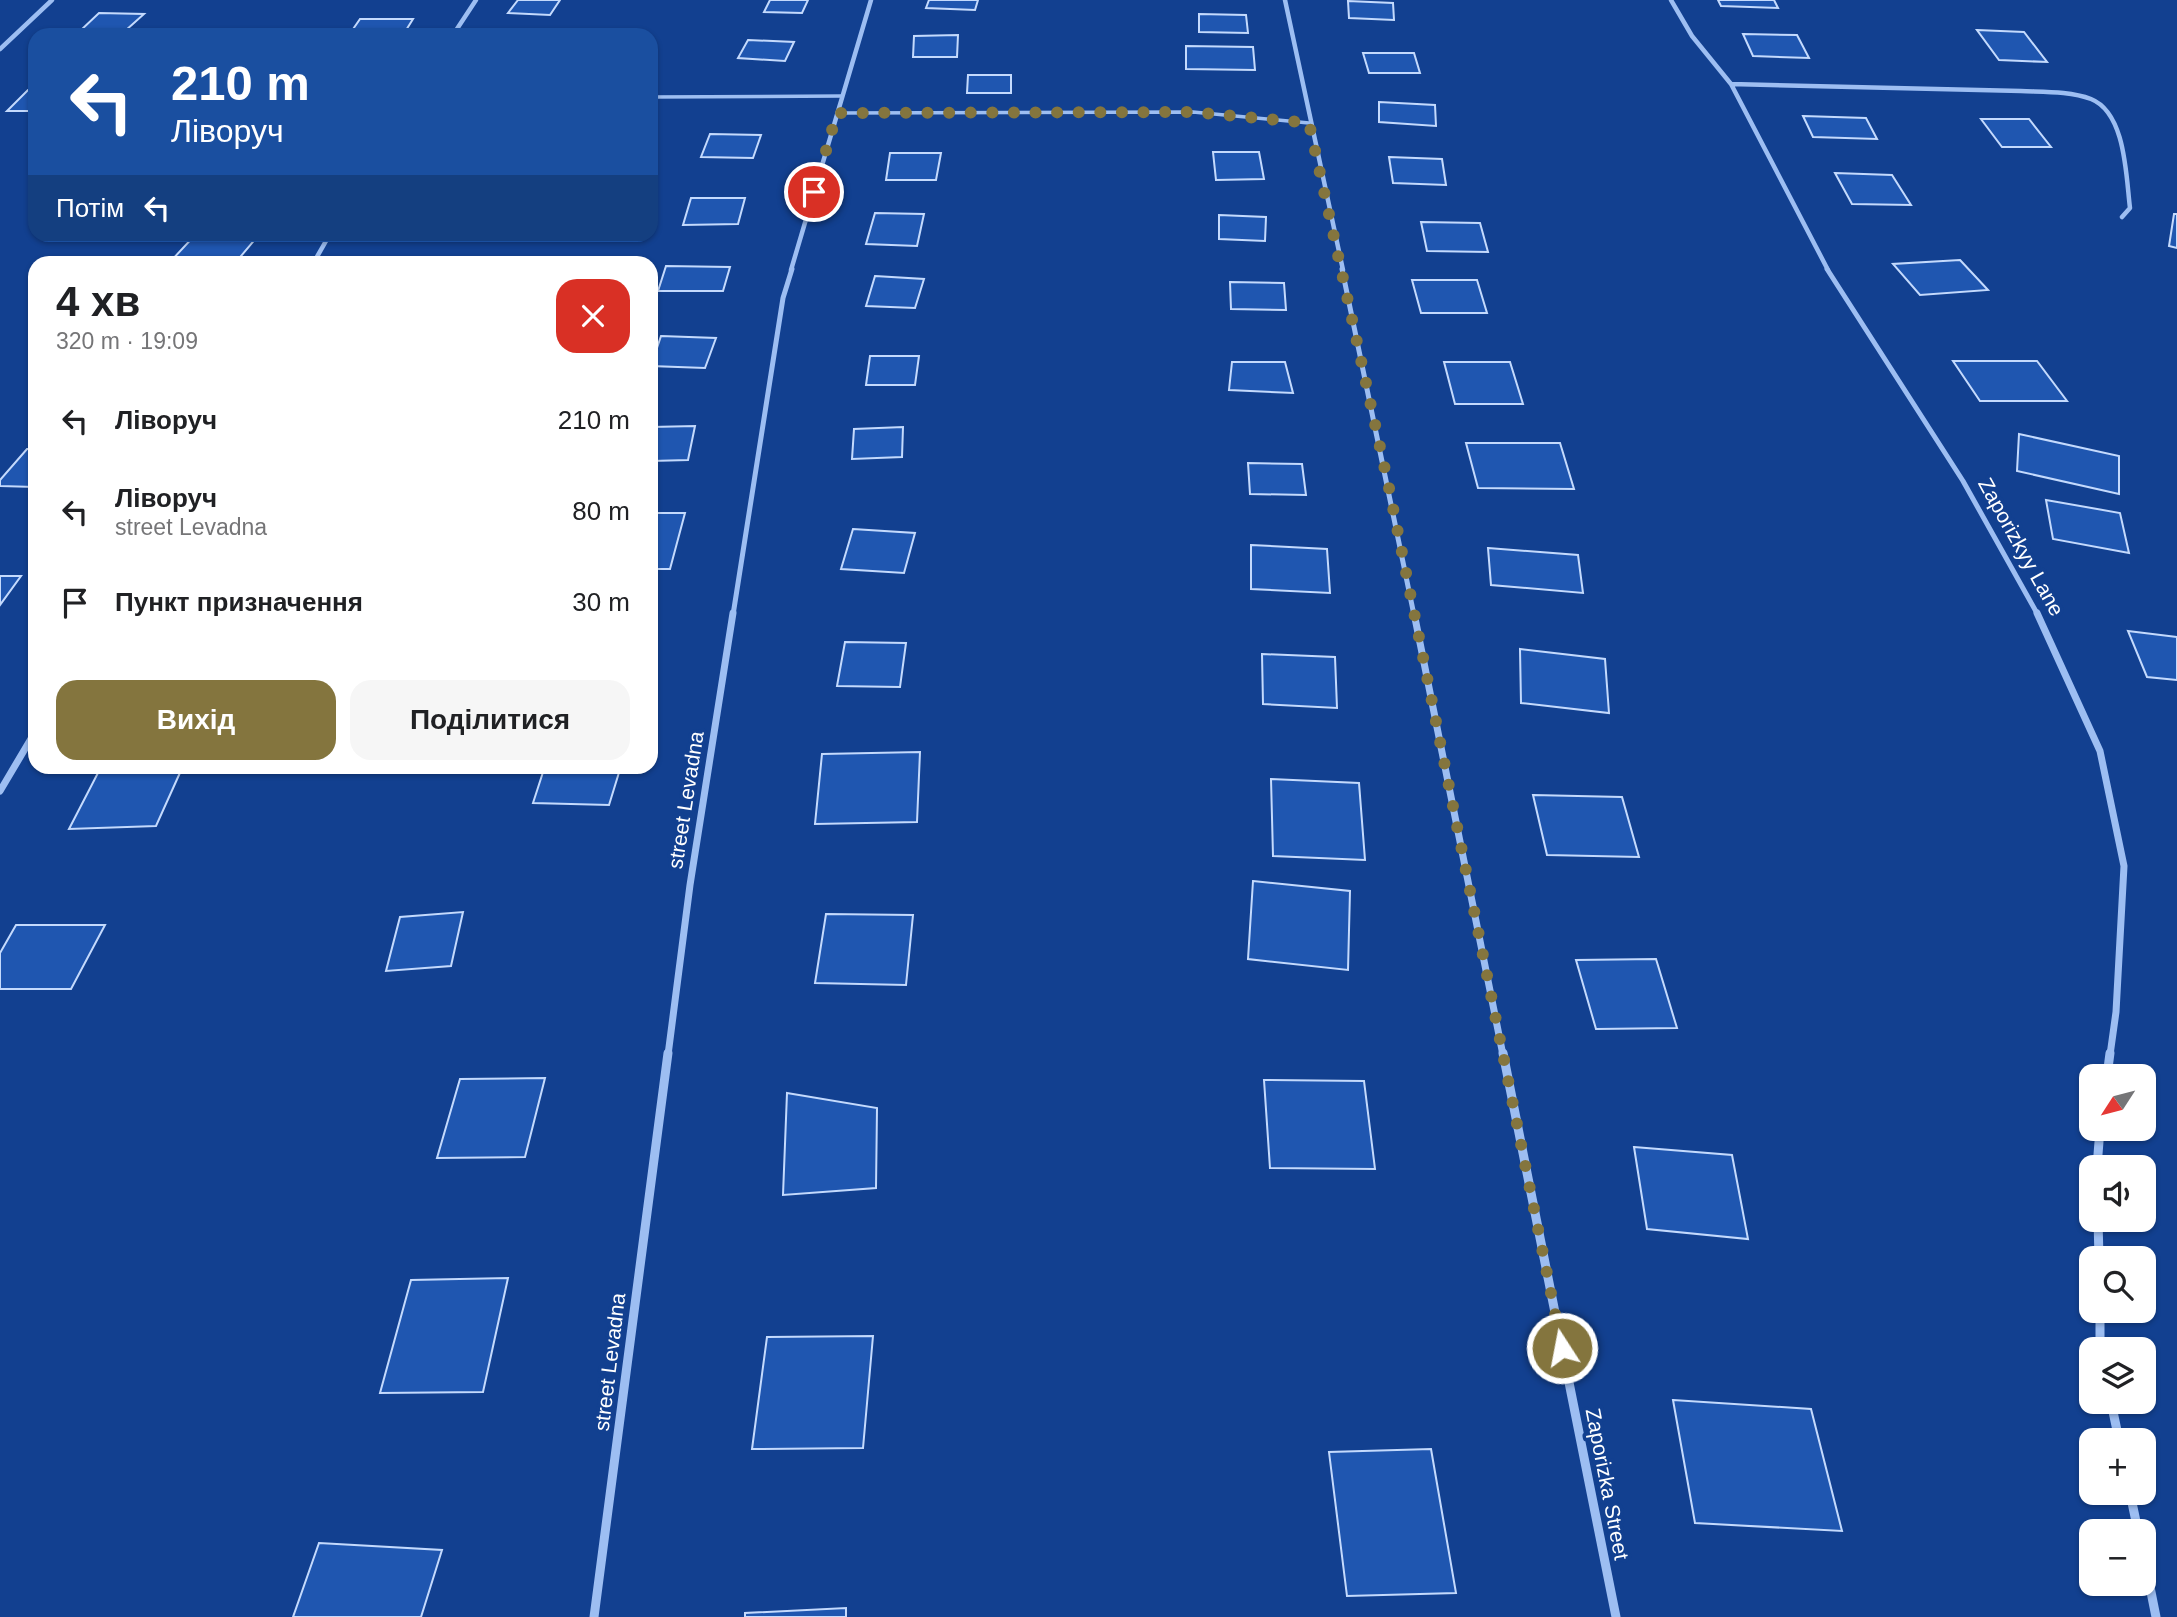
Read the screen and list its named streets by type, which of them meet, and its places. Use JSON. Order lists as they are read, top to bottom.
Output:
{
  "streets": {
    "street": ["Zaporizkyy Lane", "street Levadna", "Zaporizka Street"]
  },
  "north": "bottom left",
  "page": {
    "turn": ["210 m", "Ліворуч"],
    "then": "Потім",
    "heading": ["4 хв", "320 m · 19:09"],
    "list": [
      {
        "name": "Ліворуч",
        "value": "210 m"
      },
      {
        "name": "Ліворуч",
        "note": "street Levadna",
        "value": "80 m"
      },
      {
        "name": "Пункт призначення",
        "value": "30 m"
      }
    ],
    "buttons": ["Вихід", "Поділитися"],
    "map_buttons": ["+", "−"]
  }
}
